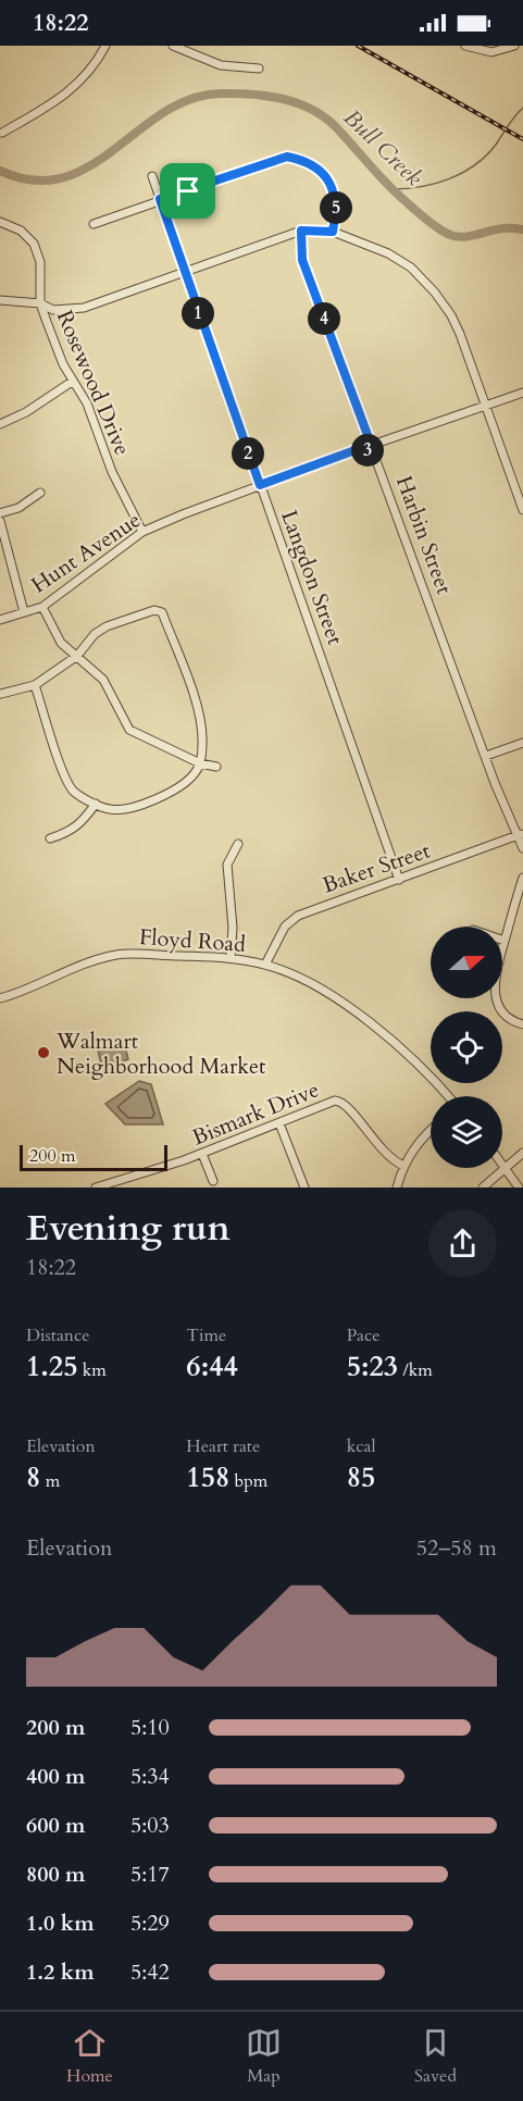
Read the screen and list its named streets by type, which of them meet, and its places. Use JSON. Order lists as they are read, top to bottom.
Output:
{
  "streets": {
    "street": [
      "Rosewood Drive",
      "Harbin Street",
      "Hunt Avenue",
      "Langdon Street",
      "Baker Street",
      "Floyd Road",
      "Bismark Drive"
    ]
  },
  "crossings": [
    ["Rosewood Drive", "Hunt Avenue"],
    ["Harbin Street", "Hunt Avenue"],
    ["Harbin Street", "Baker Street"],
    ["Hunt Avenue", "Langdon Street"],
    ["Langdon Street", "Baker Street"],
    ["Baker Street", "Floyd Road"]
  ],
  "water": ["Bull Creek"],
  "places": ["Walmart Neighborhood Market"],
  "scale_bar": "200 m",
  "north": "right",
  "page": {
    "status": "18:22",
    "pins": [
      "5",
      "1",
      "4",
      "3",
      "2"
    ],
    "scale": "200 m",
    "heading": ["Evening run", "18:22"],
    "stats": [
      ["Distance", "1.25 km"],
      ["Time", "6:44"],
      ["Pace", "5:23 /km"],
      ["Elevation", "8 m"],
      ["Heart rate", "158 bpm"],
      ["kcal", "85"]
    ],
    "chart": ["Elevation", "52–58 m"],
    "list": [
      {
        "name": "200 m",
        "note": "5:10"
      },
      {
        "name": "400 m",
        "note": "5:34"
      },
      {
        "name": "600 m",
        "note": "5:03"
      },
      {
        "name": "800 m",
        "note": "5:17"
      },
      {
        "name": "1.0 km",
        "note": "5:29"
      },
      {
        "name": "1.2 km",
        "note": "5:42"
      }
    ],
    "tabs": ["Home", "Map", "Saved"]
  }
}
